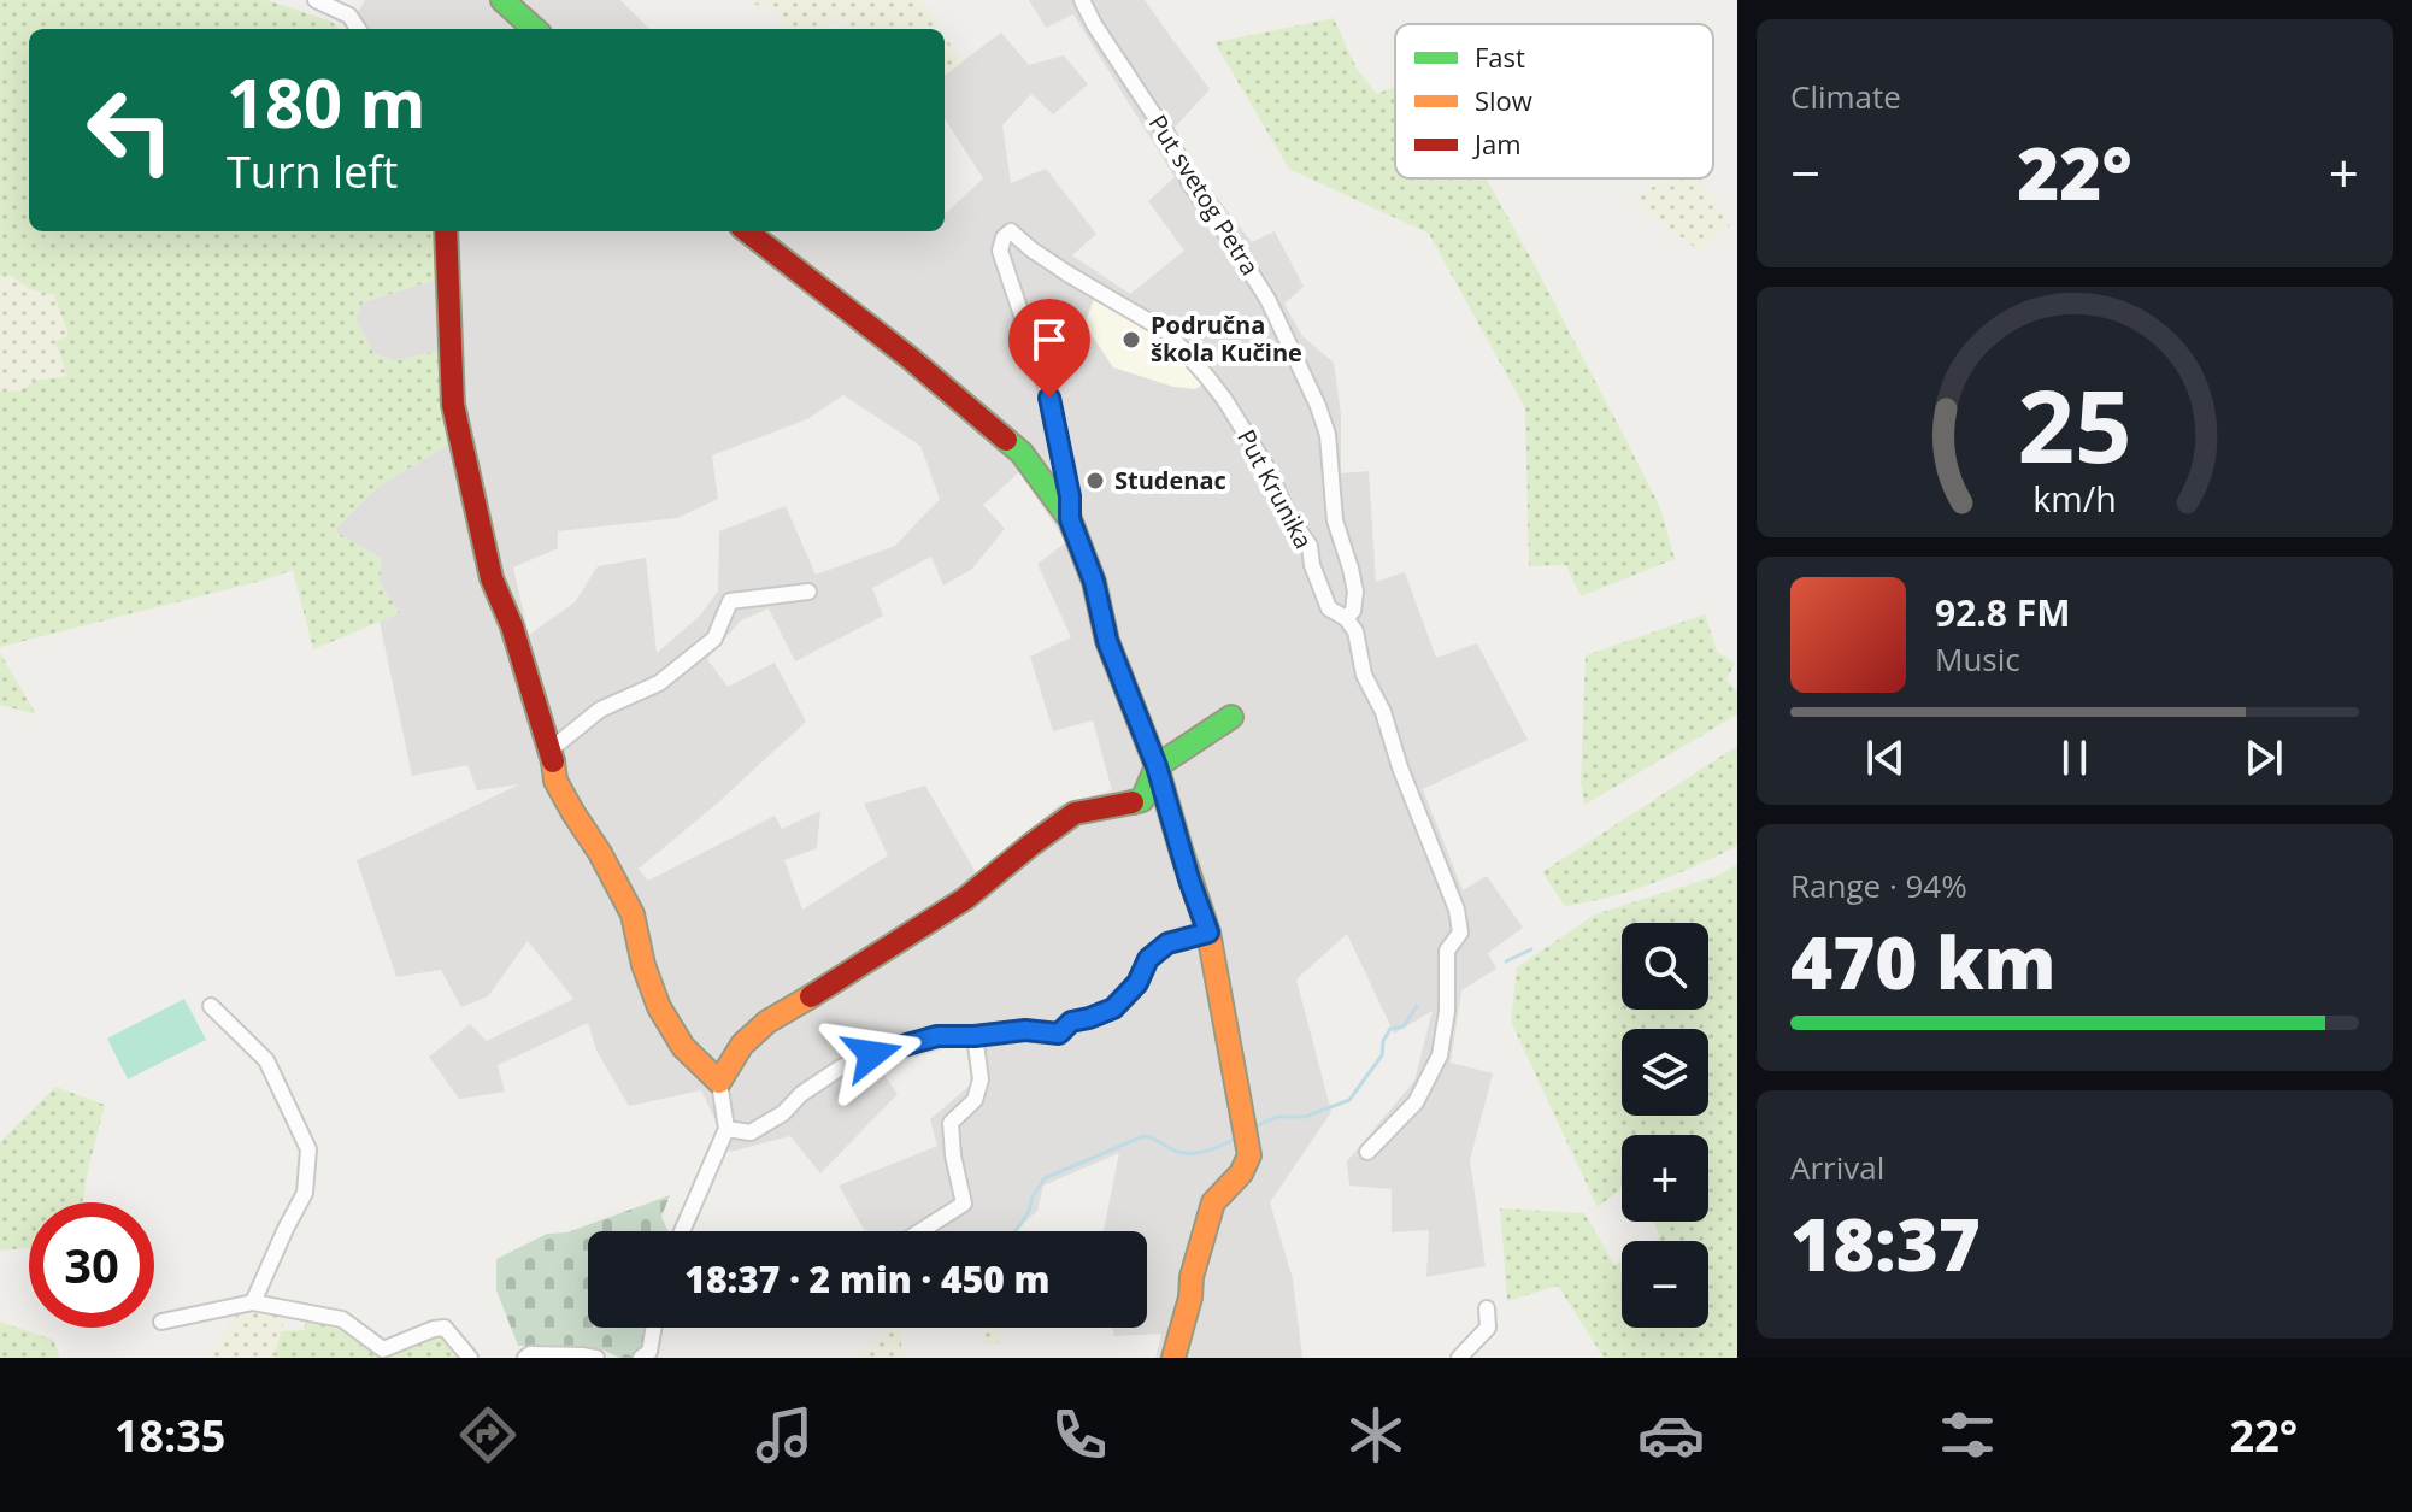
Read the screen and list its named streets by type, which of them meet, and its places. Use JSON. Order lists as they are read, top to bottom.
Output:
{
  "streets": {
    "street": ["Put svetog Petra", "Put Krunika"]
  },
  "crossings": [
    ["Put svetog Petra", "Put Krunika"]
  ],
  "places": ["Područna škola Kučine", "Studenac"],
  "legend": ["Fast", "Slow", "Jam"],
  "page": {
    "tile": [
      "Climate",
      ["Range · 94%", "470 km"],
      ["Arrival", "18:37"]
    ],
    "turn": ["180 m", "Turn left"],
    "heat": ["−", "22°", "+"],
    "song": ["92.8 FM", "Music"],
    "map_buttons": ["+", "−"],
    "limit": "30",
    "trip": "18:37 · 2 min · 450 m",
    "tabs": ["18:35", "22°"],
    "gauge": ["25", "km/h"]
  }
}
